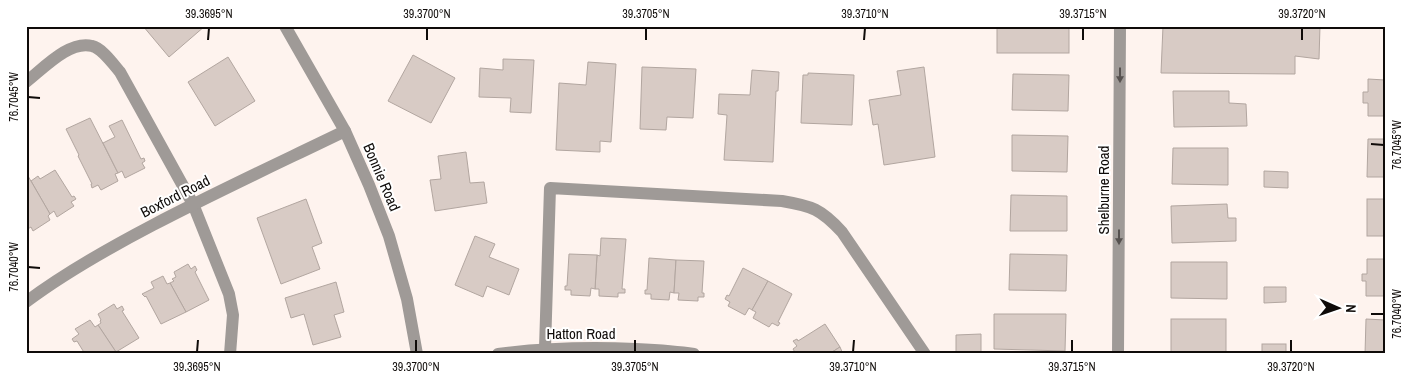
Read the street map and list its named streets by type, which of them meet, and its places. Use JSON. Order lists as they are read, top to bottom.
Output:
{
  "streets": {
    "street": [
      "Bonnie Road",
      "Shelburne Road",
      "Boxford Road",
      "Hatton Road"
    ]
  },
  "crossings": [
    ["Bonnie Road", "Boxford Road"]
  ],
  "one_way": ["Shelburne Road"],
  "north": "right",
  "coordinates": [
    "39.3695°N",
    "39.3700°N",
    "39.3705°N",
    "39.3710°N",
    "39.3715°N",
    "39.3720°N",
    "76.7045°W",
    "76.7040°W"
  ]
}
